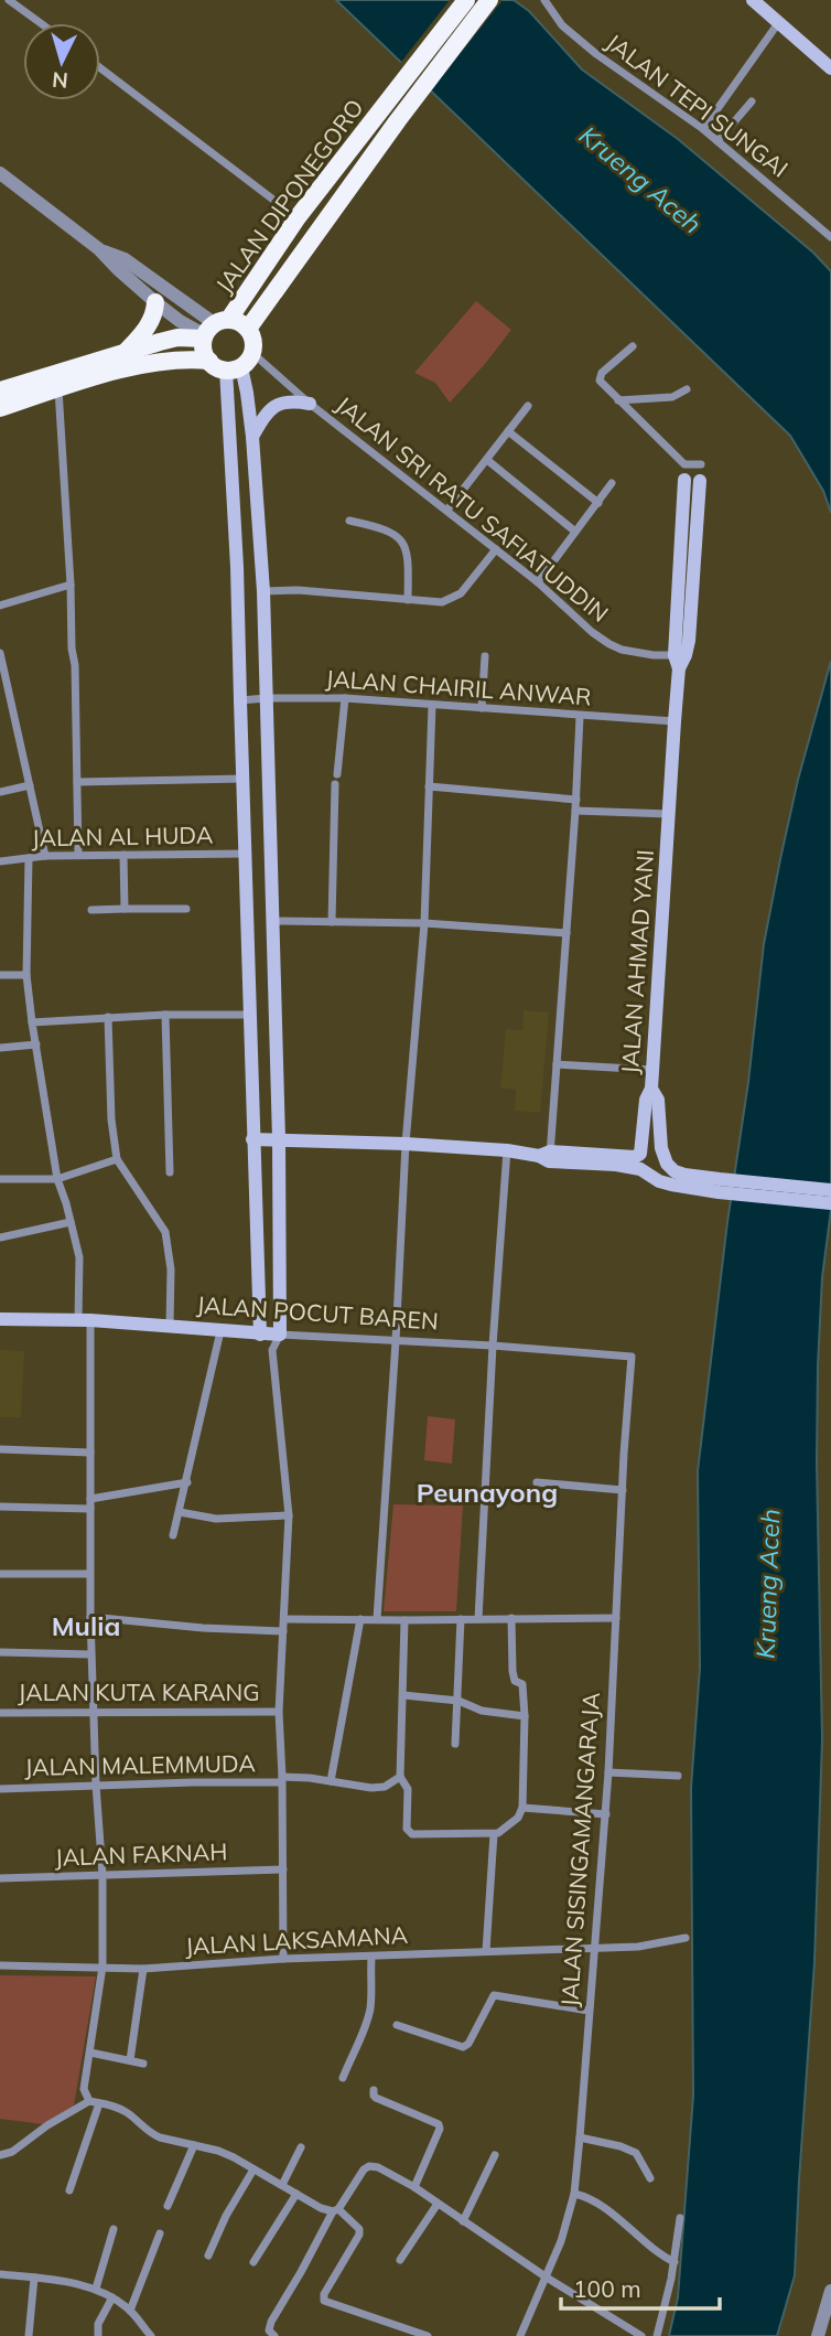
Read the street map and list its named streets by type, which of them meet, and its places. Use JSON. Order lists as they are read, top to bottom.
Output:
{
  "streets": {
    "highway": ["JALAN DIPONEGORO"],
    "main road": ["JALAN AHMAD YANI", "JALAN POCUT BAREN"],
    "street": [
      "JALAN TEPI SUNGAI",
      "JALAN SRI RATU SAFIATUDDIN",
      "JALAN CHAIRIL ANWAR",
      "JALAN AL HUDA",
      "JALAN KUTA KARANG",
      "JALAN MALEMMUDA",
      "JALAN SISINGAMANGARAJA",
      "JALAN FAKNAH",
      "JALAN LAKSAMANA"
    ]
  },
  "crossings": [
    ["JALAN DIPONEGORO", "JALAN SRI RATU SAFIATUDDIN"],
    ["JALAN SRI RATU SAFIATUDDIN", "JALAN AHMAD YANI"],
    ["JALAN CHAIRIL ANWAR", "JALAN AHMAD YANI"],
    ["JALAN POCUT BAREN", "JALAN SISINGAMANGARAJA"],
    ["JALAN SISINGAMANGARAJA", "JALAN LAKSAMANA"]
  ],
  "districts": ["Peunayong", "Mulia"],
  "water": ["Krueng Aceh"],
  "scale_bar": "100 m",
  "north": "bottom"
}
